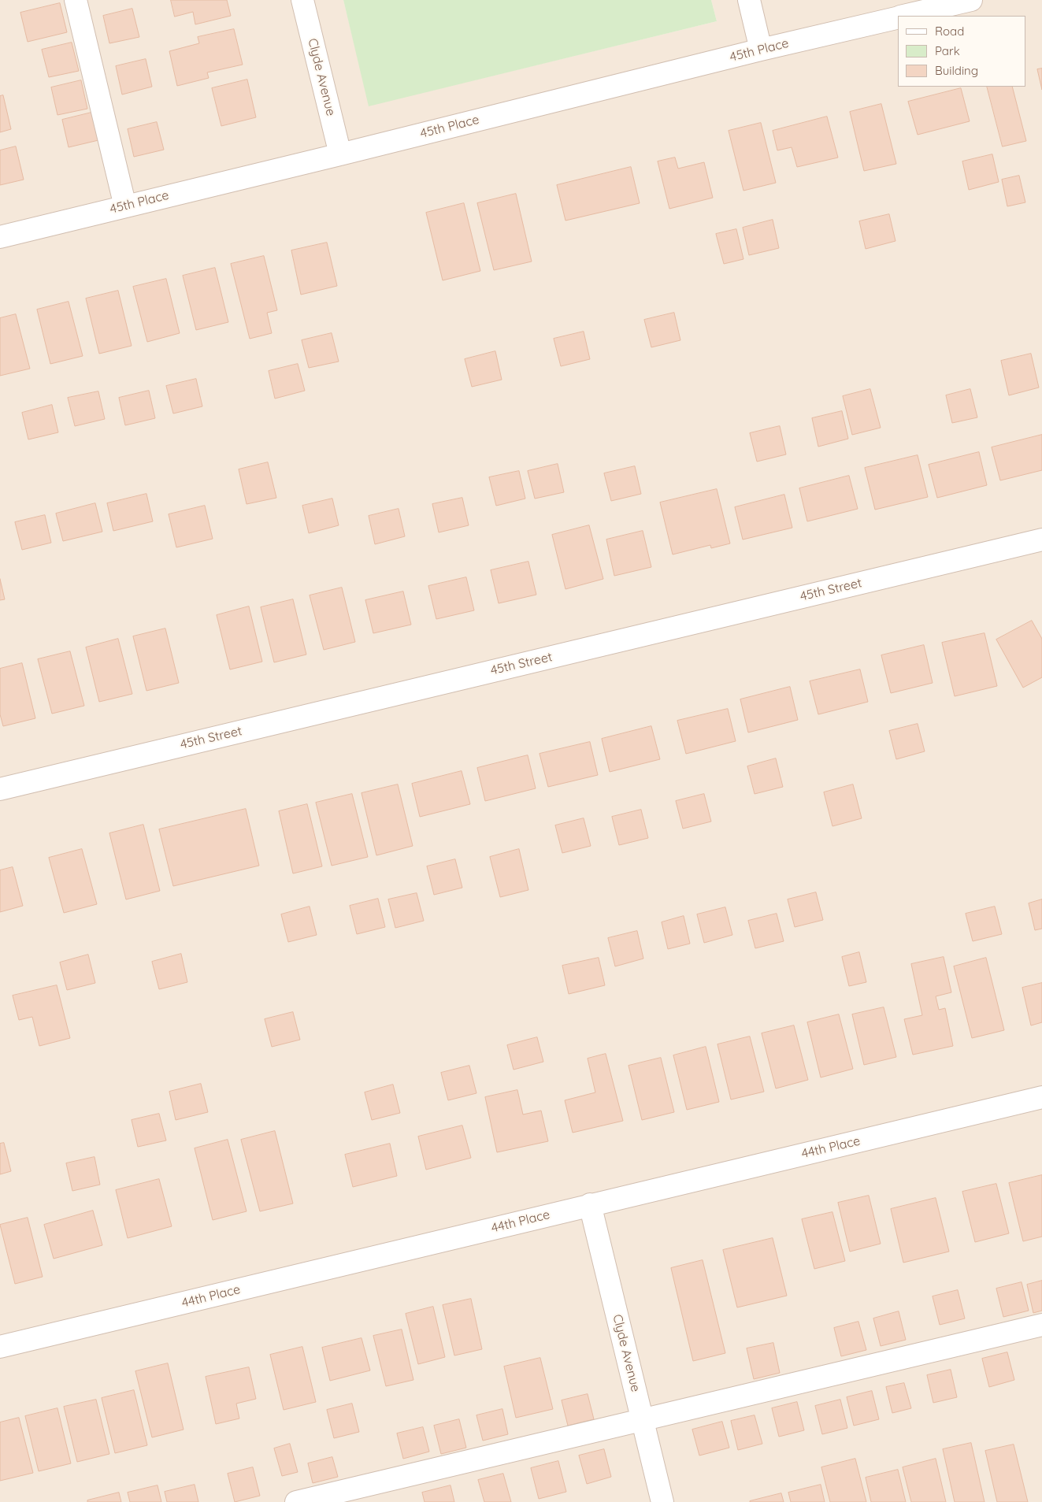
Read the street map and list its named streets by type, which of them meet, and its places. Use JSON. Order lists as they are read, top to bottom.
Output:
{
  "streets": {
    "street": [
      "45th Place",
      "Clyde Avenue",
      "45th Street",
      "44th Place"
    ]
  },
  "crossings": [
    ["45th Place", "Clyde Avenue"],
    ["Clyde Avenue", "44th Place"]
  ],
  "legend": ["Road", "Park", "Building"]
}
